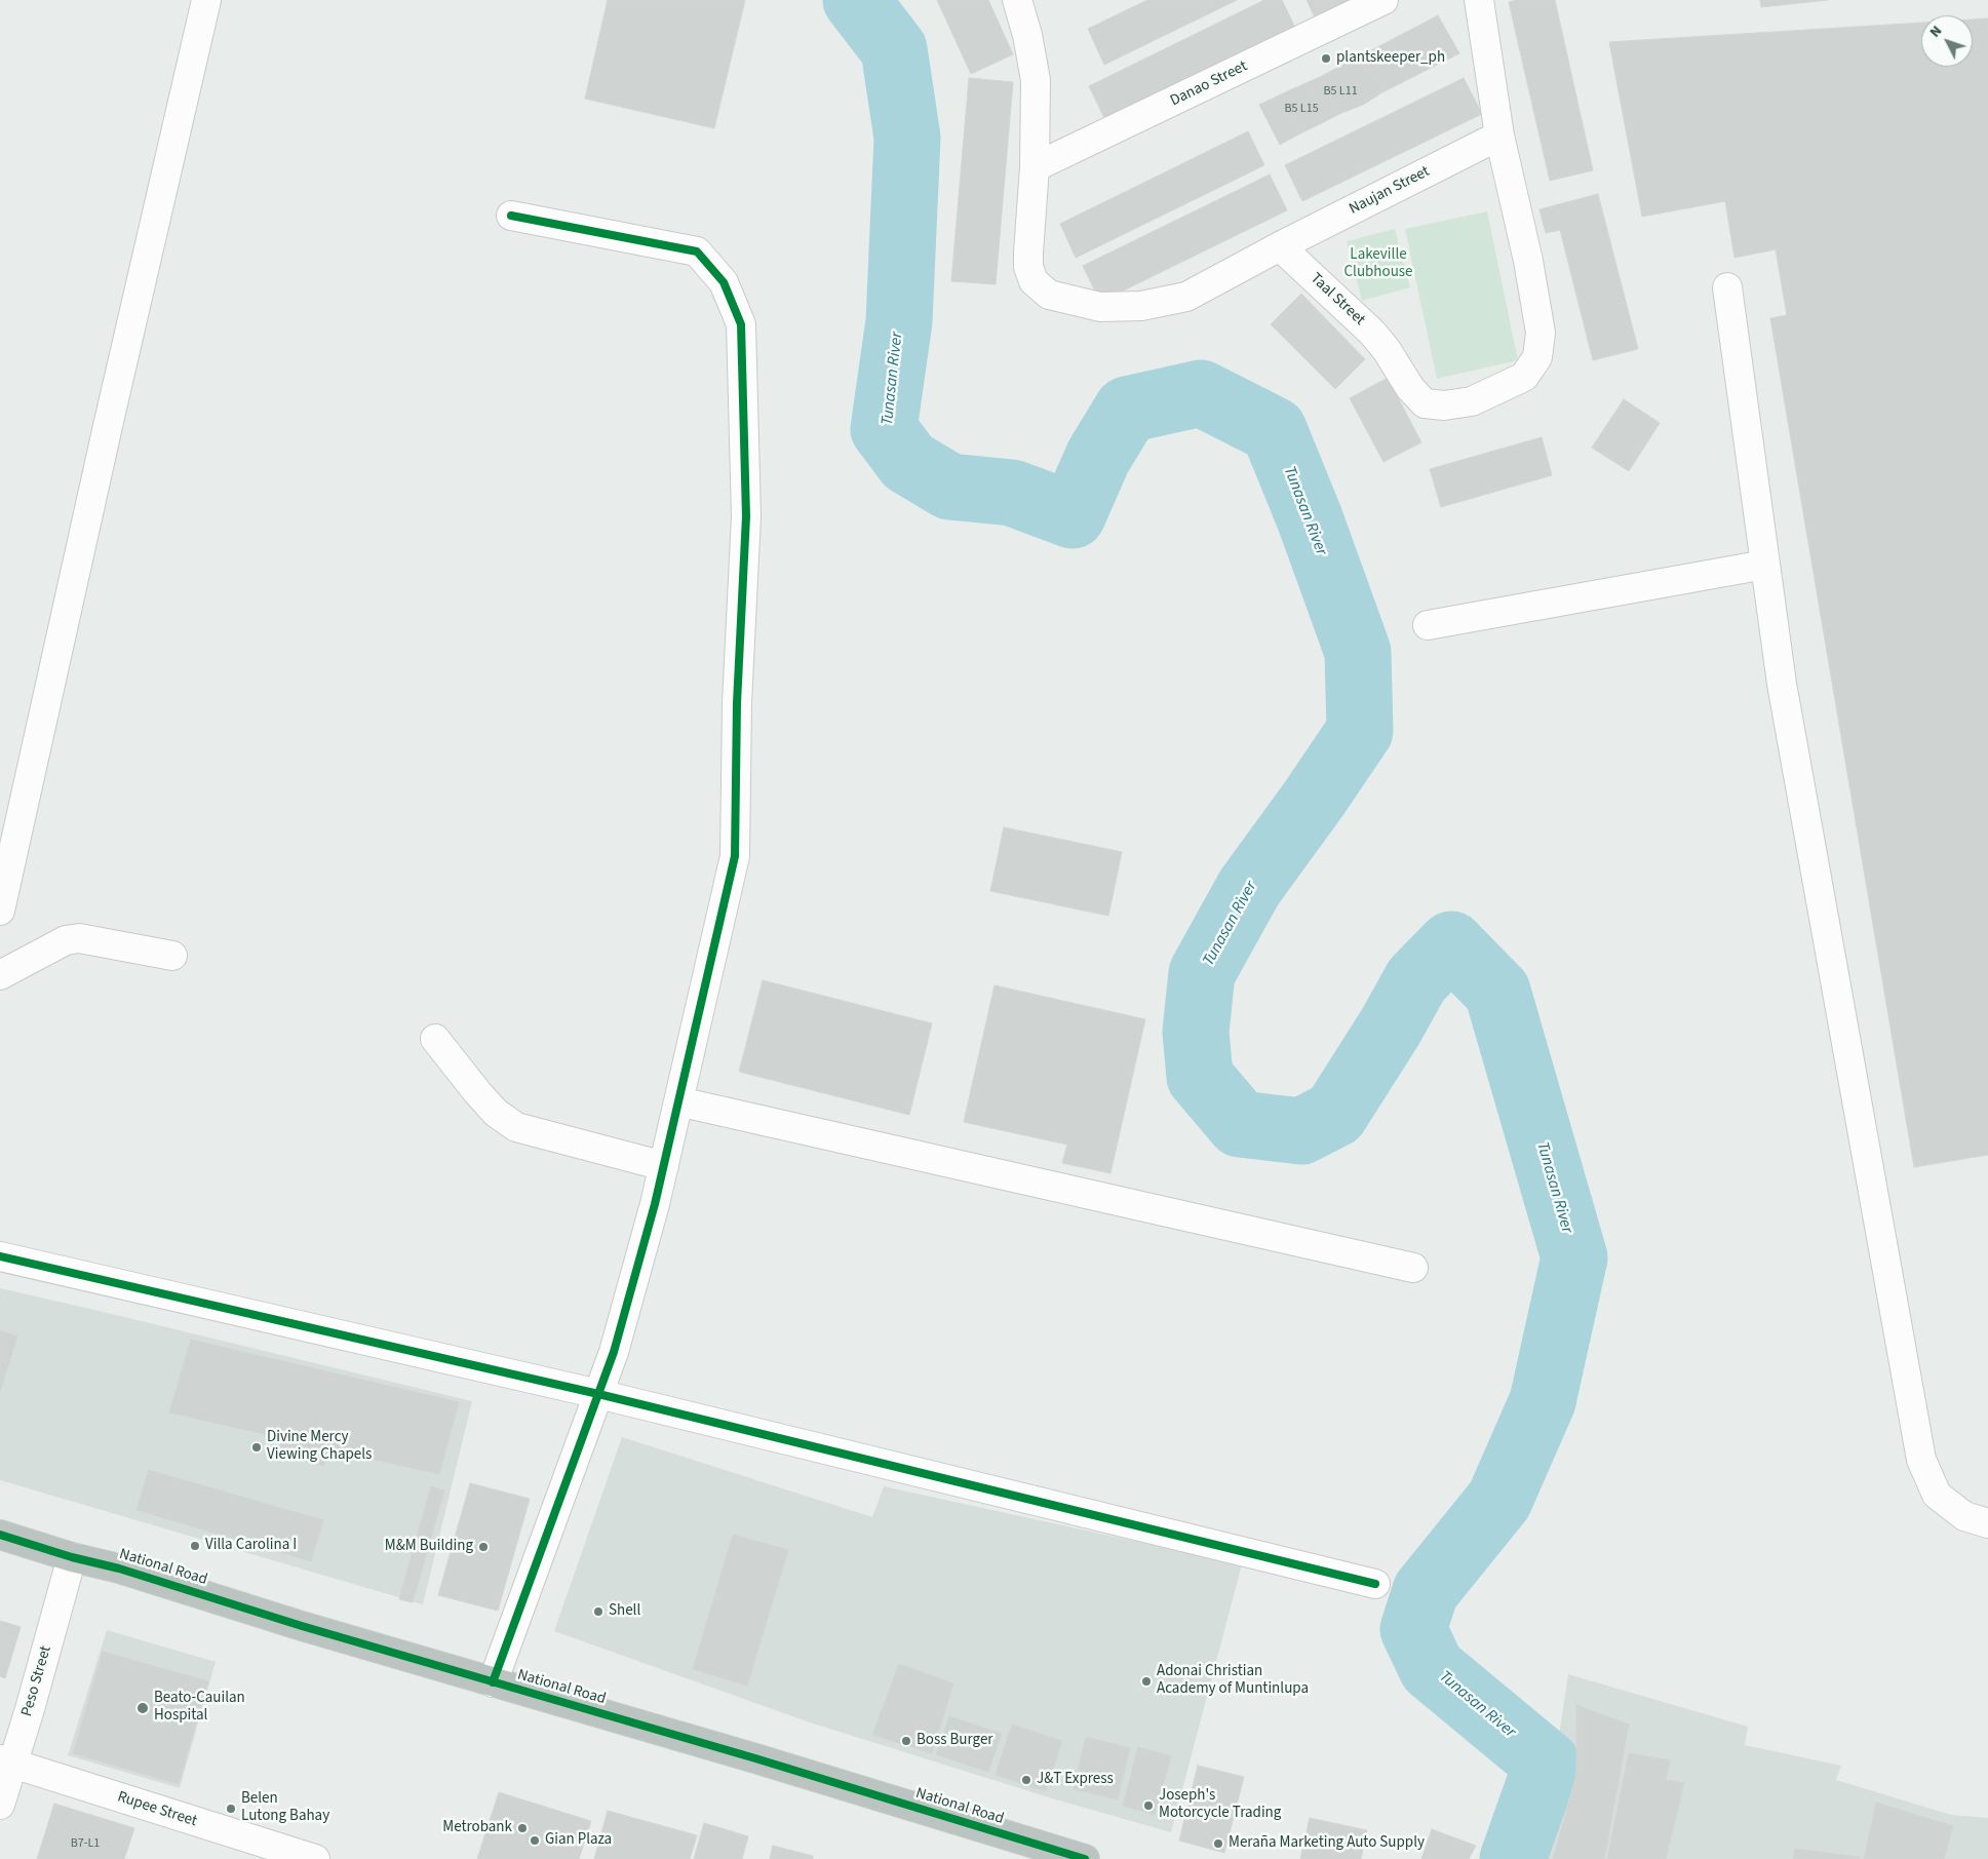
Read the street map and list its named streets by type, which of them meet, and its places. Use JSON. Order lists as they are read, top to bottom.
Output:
{
  "streets": {
    "highway": ["National Road"],
    "street": [
      "Danao Street",
      "Naujan Street",
      "Taal Street",
      "Peso Street",
      "Rupee Street"
    ]
  },
  "crossings": [
    ["Naujan Street", "Taal Street"],
    ["National Road", "Peso Street"],
    ["Peso Street", "Rupee Street"]
  ],
  "water": ["Tunasan River"],
  "parks": ["Lakeville Clubhouse"],
  "places": [
    "plantskeeper_ph",
    "Divine Mercy Viewing Chapels",
    "Villa Carolina I",
    "M&M Building",
    "Shell",
    "Adonai Christian Academy of Muntinlupa",
    "Beato-Cauilan Hospital",
    "Boss Burger",
    "J&T Express",
    "Joseph's Motorcycle Trading",
    "Belen Lutong Bahay",
    "Metrobank",
    "Gian Plaza",
    "Meraña Marketing Auto Supply"
  ],
  "house_numbers": ["B5 L11", "B5 L15", "B7-L1"],
  "north": "top left"
}
